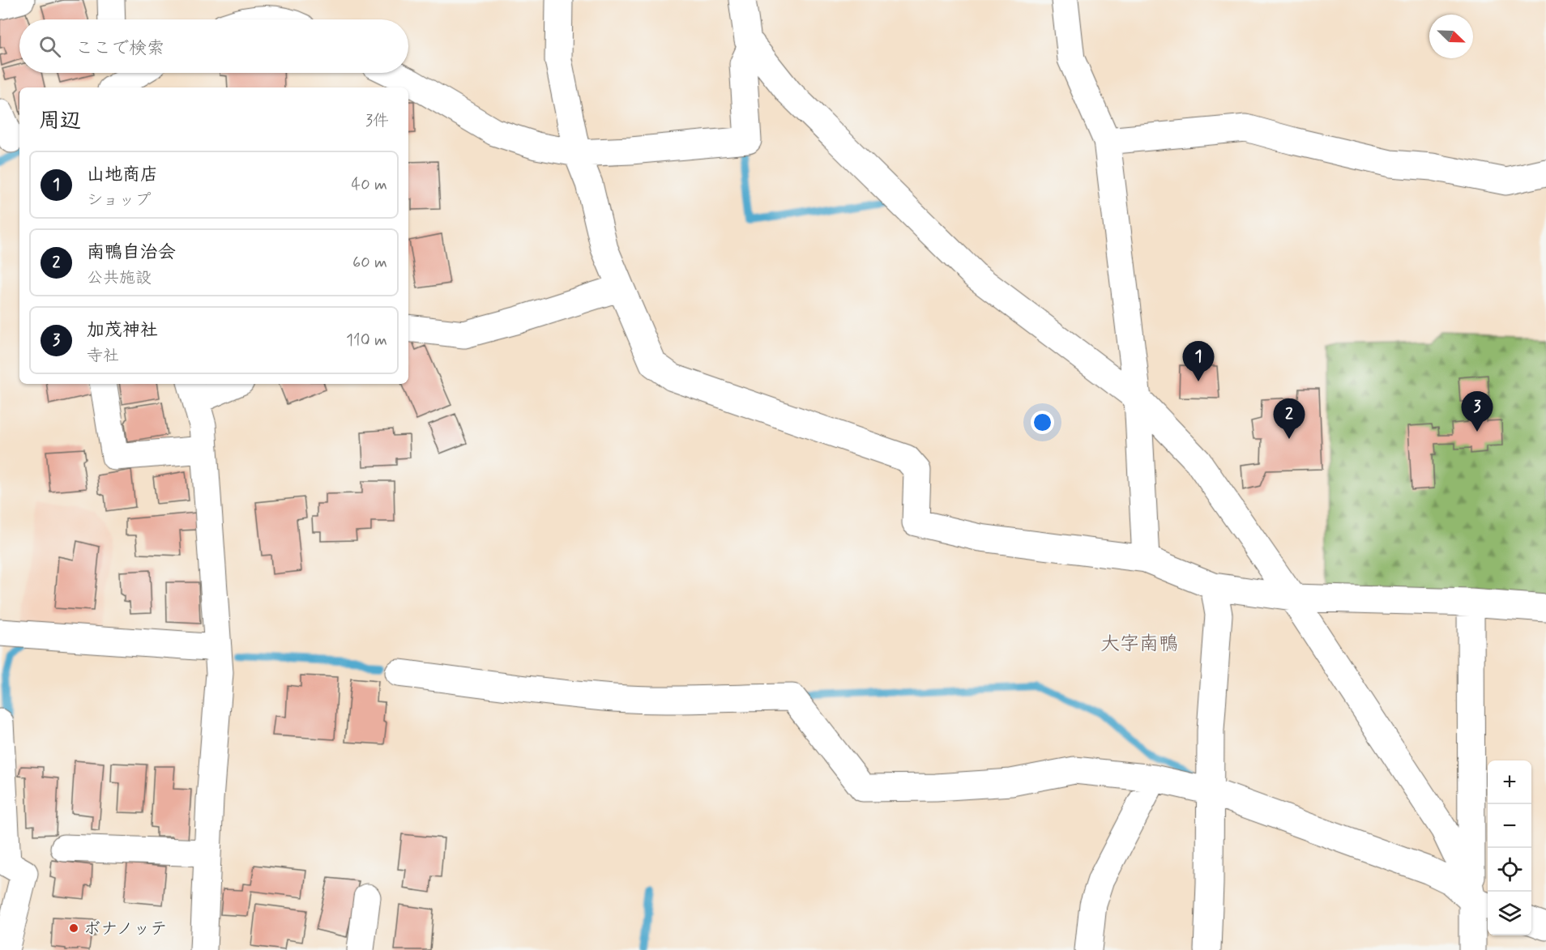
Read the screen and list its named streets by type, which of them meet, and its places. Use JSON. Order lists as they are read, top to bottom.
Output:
{
  "districts": ["大字南鴨"],
  "places": ["ボナノッテ"],
  "north": "bottom right",
  "page": {
    "search": "ここで検索",
    "heading": ["周辺", "3件"],
    "list": [
      {
        "mark": "1",
        "name": "山地商店",
        "note": "ショップ",
        "value": "40 m"
      },
      {
        "mark": "2",
        "name": "南鴨自治会",
        "note": "公共施設",
        "value": "60 m"
      },
      {
        "mark": "3",
        "name": "加茂神社",
        "note": "寺社",
        "value": "110 m"
      }
    ],
    "pins": ["1", "3", "2"],
    "map_buttons": ["+", "−"]
  }
}
